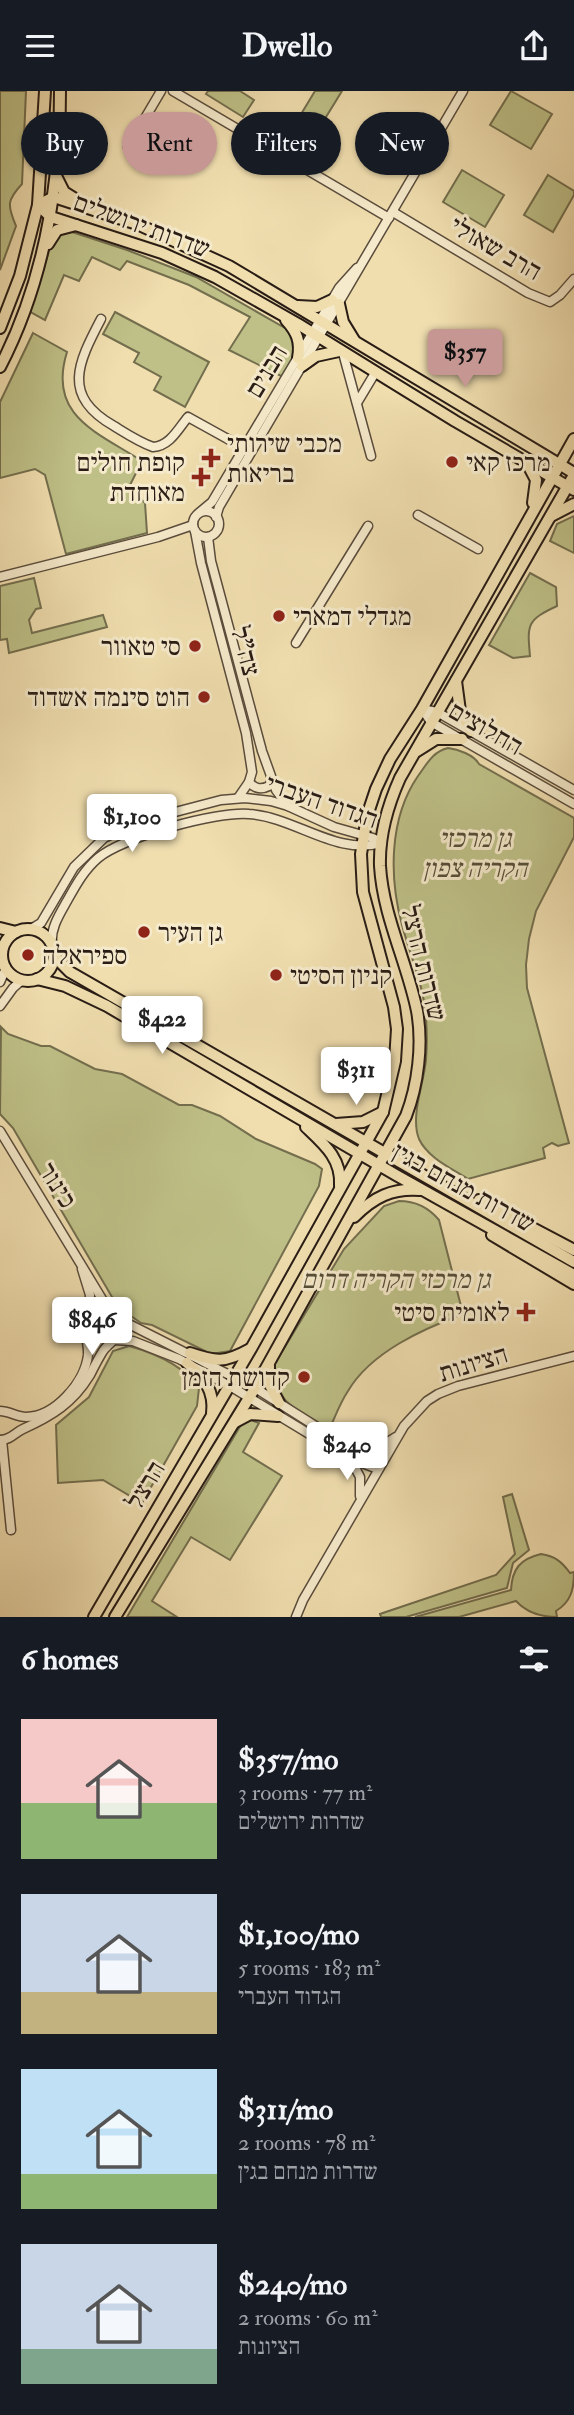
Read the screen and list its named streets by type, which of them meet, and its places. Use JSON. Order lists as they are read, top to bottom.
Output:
{
  "streets": {
    "main road": [
      "שדרות ירושלים",
      "שדרות הרצל",
      "שדרות מנחם בגין",
      "הרצל"
    ],
    "street": [
      "הרב שאולי",
      "הבנים",
      "צה\"ל",
      "החלוצים",
      "הגדוד העברי",
      "כינור",
      "הציונות"
    ]
  },
  "crossings": [
    ["שדרות ירושלים", "הבנים"],
    ["שדרות ירושלים", "שדרות הרצל"],
    ["הרב שאולי", "הבנים"],
    ["הבנים", "צה\"ל"],
    ["צה\"ל", "הגדוד העברי"],
    ["החלוצים", "שדרות הרצל"],
    ["הגדוד העברי", "שדרות הרצל"],
    ["הגדוד העברי", "שדרות מנחם בגין"],
    ["שדרות הרצל", "שדרות מנחם בגין"],
    ["שדרות הרצל", "הרצל"]
  ],
  "parks": ["גן מרכזי הקריה צפון", "גן מרכזי הקריה דרום"],
  "places": {
    "health": ["מכבי שירותי בריאות", "קופת חולים מאוחדת", "לאומית סיטי"],
    "other": [
      "מרכז קאי",
      "מגדלי דמארי",
      "סי טאוור",
      "הוט סינמה אשדוד",
      "גן העיר",
      "ספיראלה",
      "קניון הסיטי",
      "קדושת הזמן"
    ]
  },
  "page": {
    "header": "Dwello",
    "chip": [
      "Buy",
      "Rent",
      "Filters",
      "New"
    ],
    "price": [
      "$357",
      "$1,100",
      "$422",
      "$311",
      "$846",
      "$240"
    ],
    "heading": "6 homes",
    "list": [
      {
        "name": "$357/mo",
        "note": "3 rooms · 77 m² · שדרות ירושלים"
      },
      {
        "name": "$1,100/mo",
        "note": "5 rooms · 183 m² · הגדוד העברי"
      },
      {
        "name": "$311/mo",
        "note": "2 rooms · 78 m² · שדרות מנחם בגין"
      },
      {
        "name": "$240/mo",
        "note": "2 rooms · 60 m² · הציונות"
      }
    ]
  }
}
